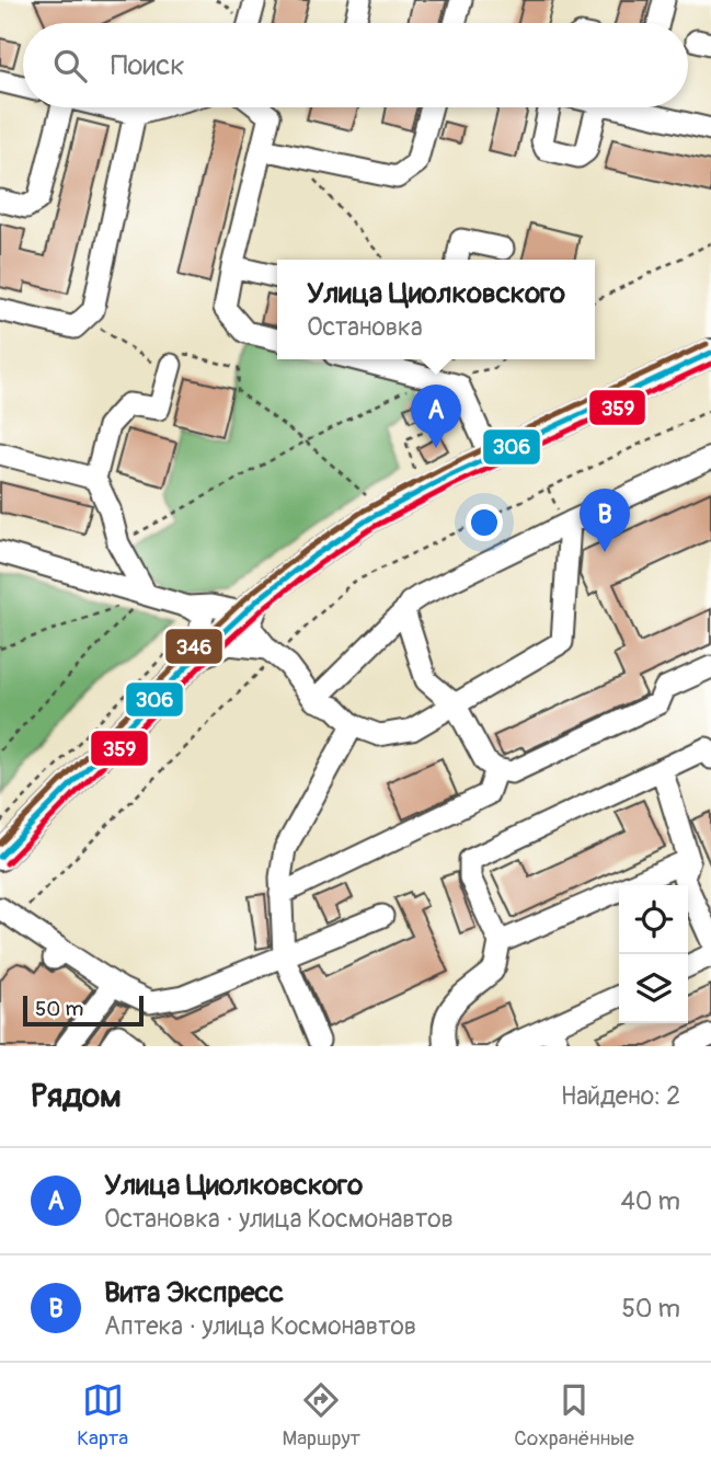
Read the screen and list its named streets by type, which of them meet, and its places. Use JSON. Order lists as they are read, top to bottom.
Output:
{
  "lines": ["transit line 346", "transit line 306", "transit line 359"],
  "scale_bar": "50 m",
  "page": {
    "search": "Поиск",
    "popup": ["Улица Циолковского", "Остановка"],
    "pins": ["A", "B"],
    "scale": "50 m",
    "heading": ["Рядом", "Найдено: 2"],
    "list": [
      {
        "mark": "A",
        "name": "Улица Циолковского",
        "note": "Остановка · улица Космонавтов",
        "value": "40 m"
      },
      {
        "mark": "B",
        "name": "Вита Экспресс",
        "note": "Аптека · улица Космонавтов",
        "value": "50 m"
      }
    ],
    "nav": ["Карта", "Маршрут", "Сохранённые"]
  }
}
